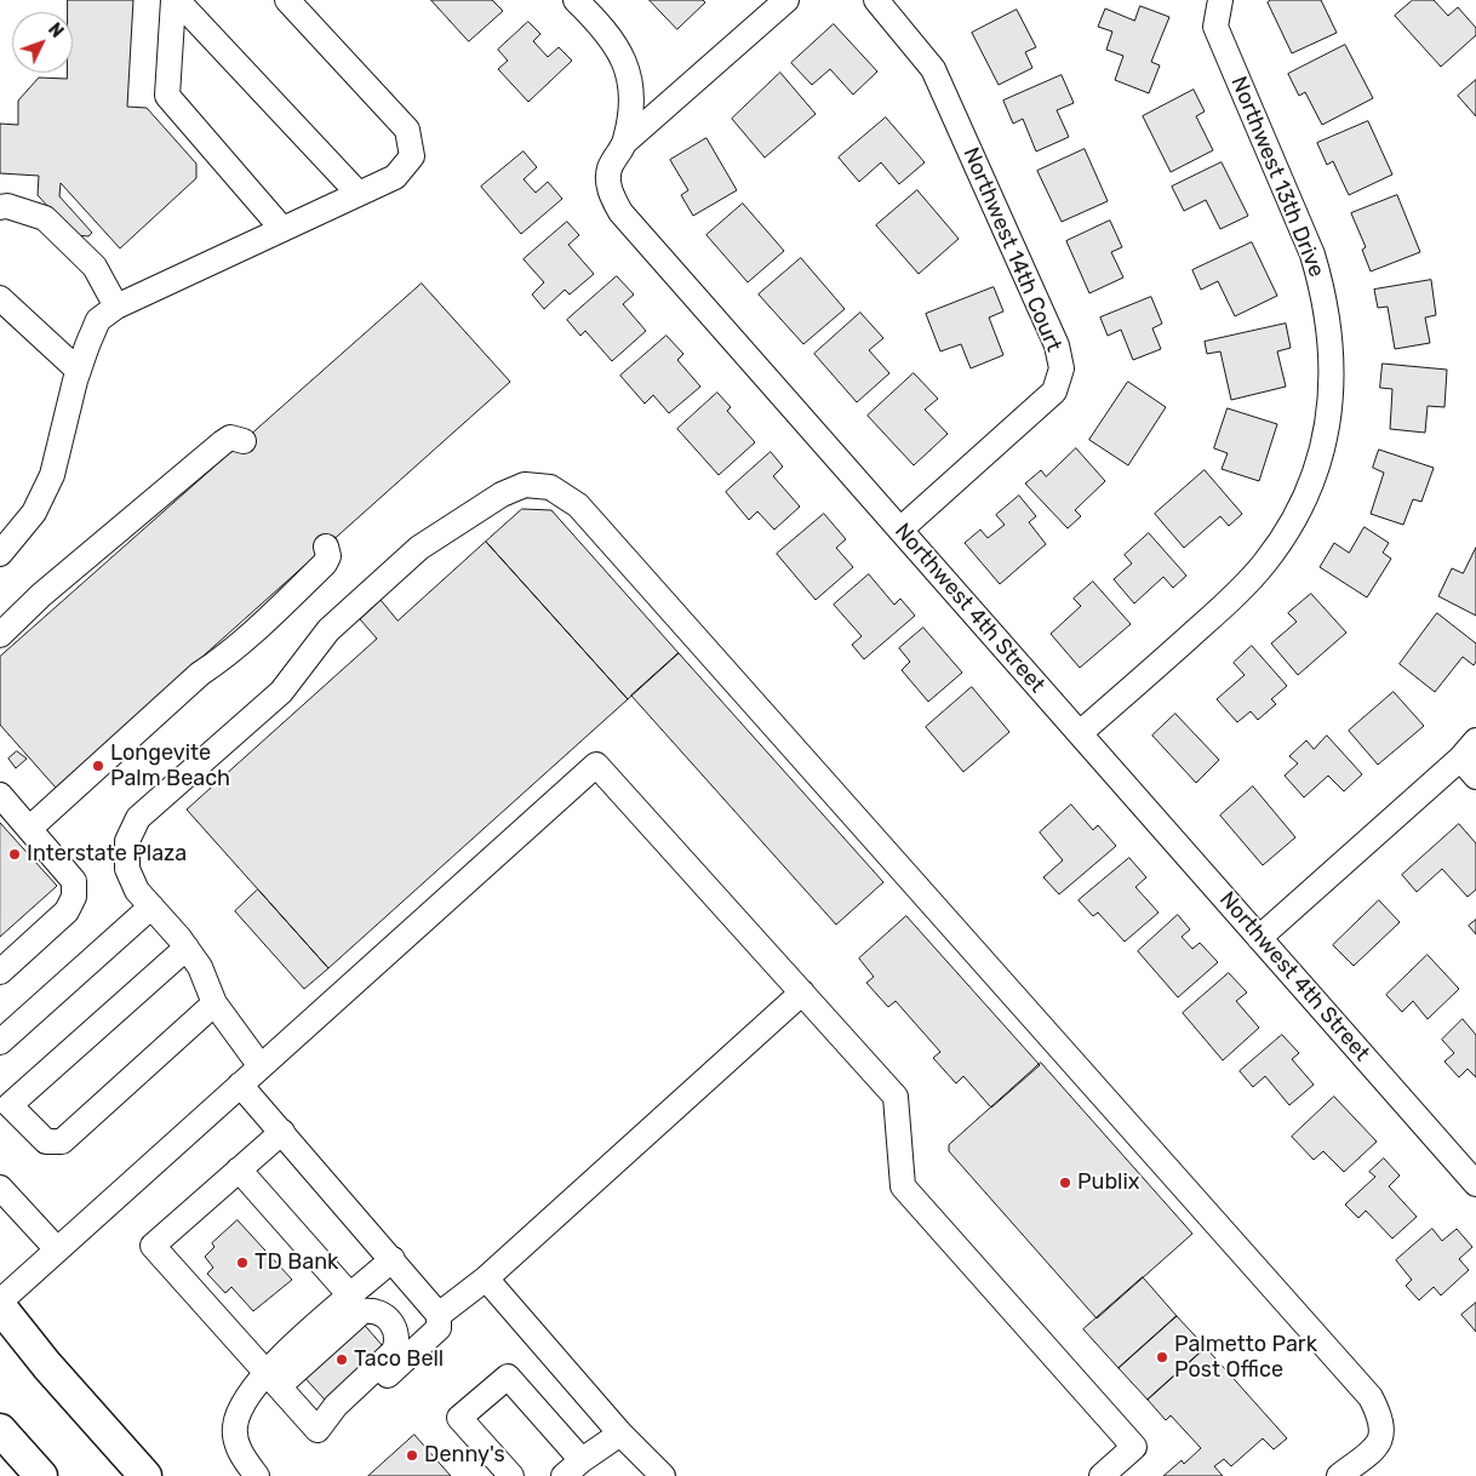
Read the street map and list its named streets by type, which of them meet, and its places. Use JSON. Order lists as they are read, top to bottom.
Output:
{
  "streets": {
    "street": ["Northwest 13th Drive", "Northwest 14th Court", "Northwest 4th Street"]
  },
  "crossings": [
    ["Northwest 13th Drive", "Northwest 4th Street"],
    ["Northwest 14th Court", "Northwest 4th Street"]
  ],
  "places": [
    "Longevite Palm Beach",
    "Interstate Plaza",
    "Publix",
    "TD Bank",
    "Palmetto Park Post Office",
    "Taco Bell",
    "Denny's"
  ],
  "north": "top right"
}
